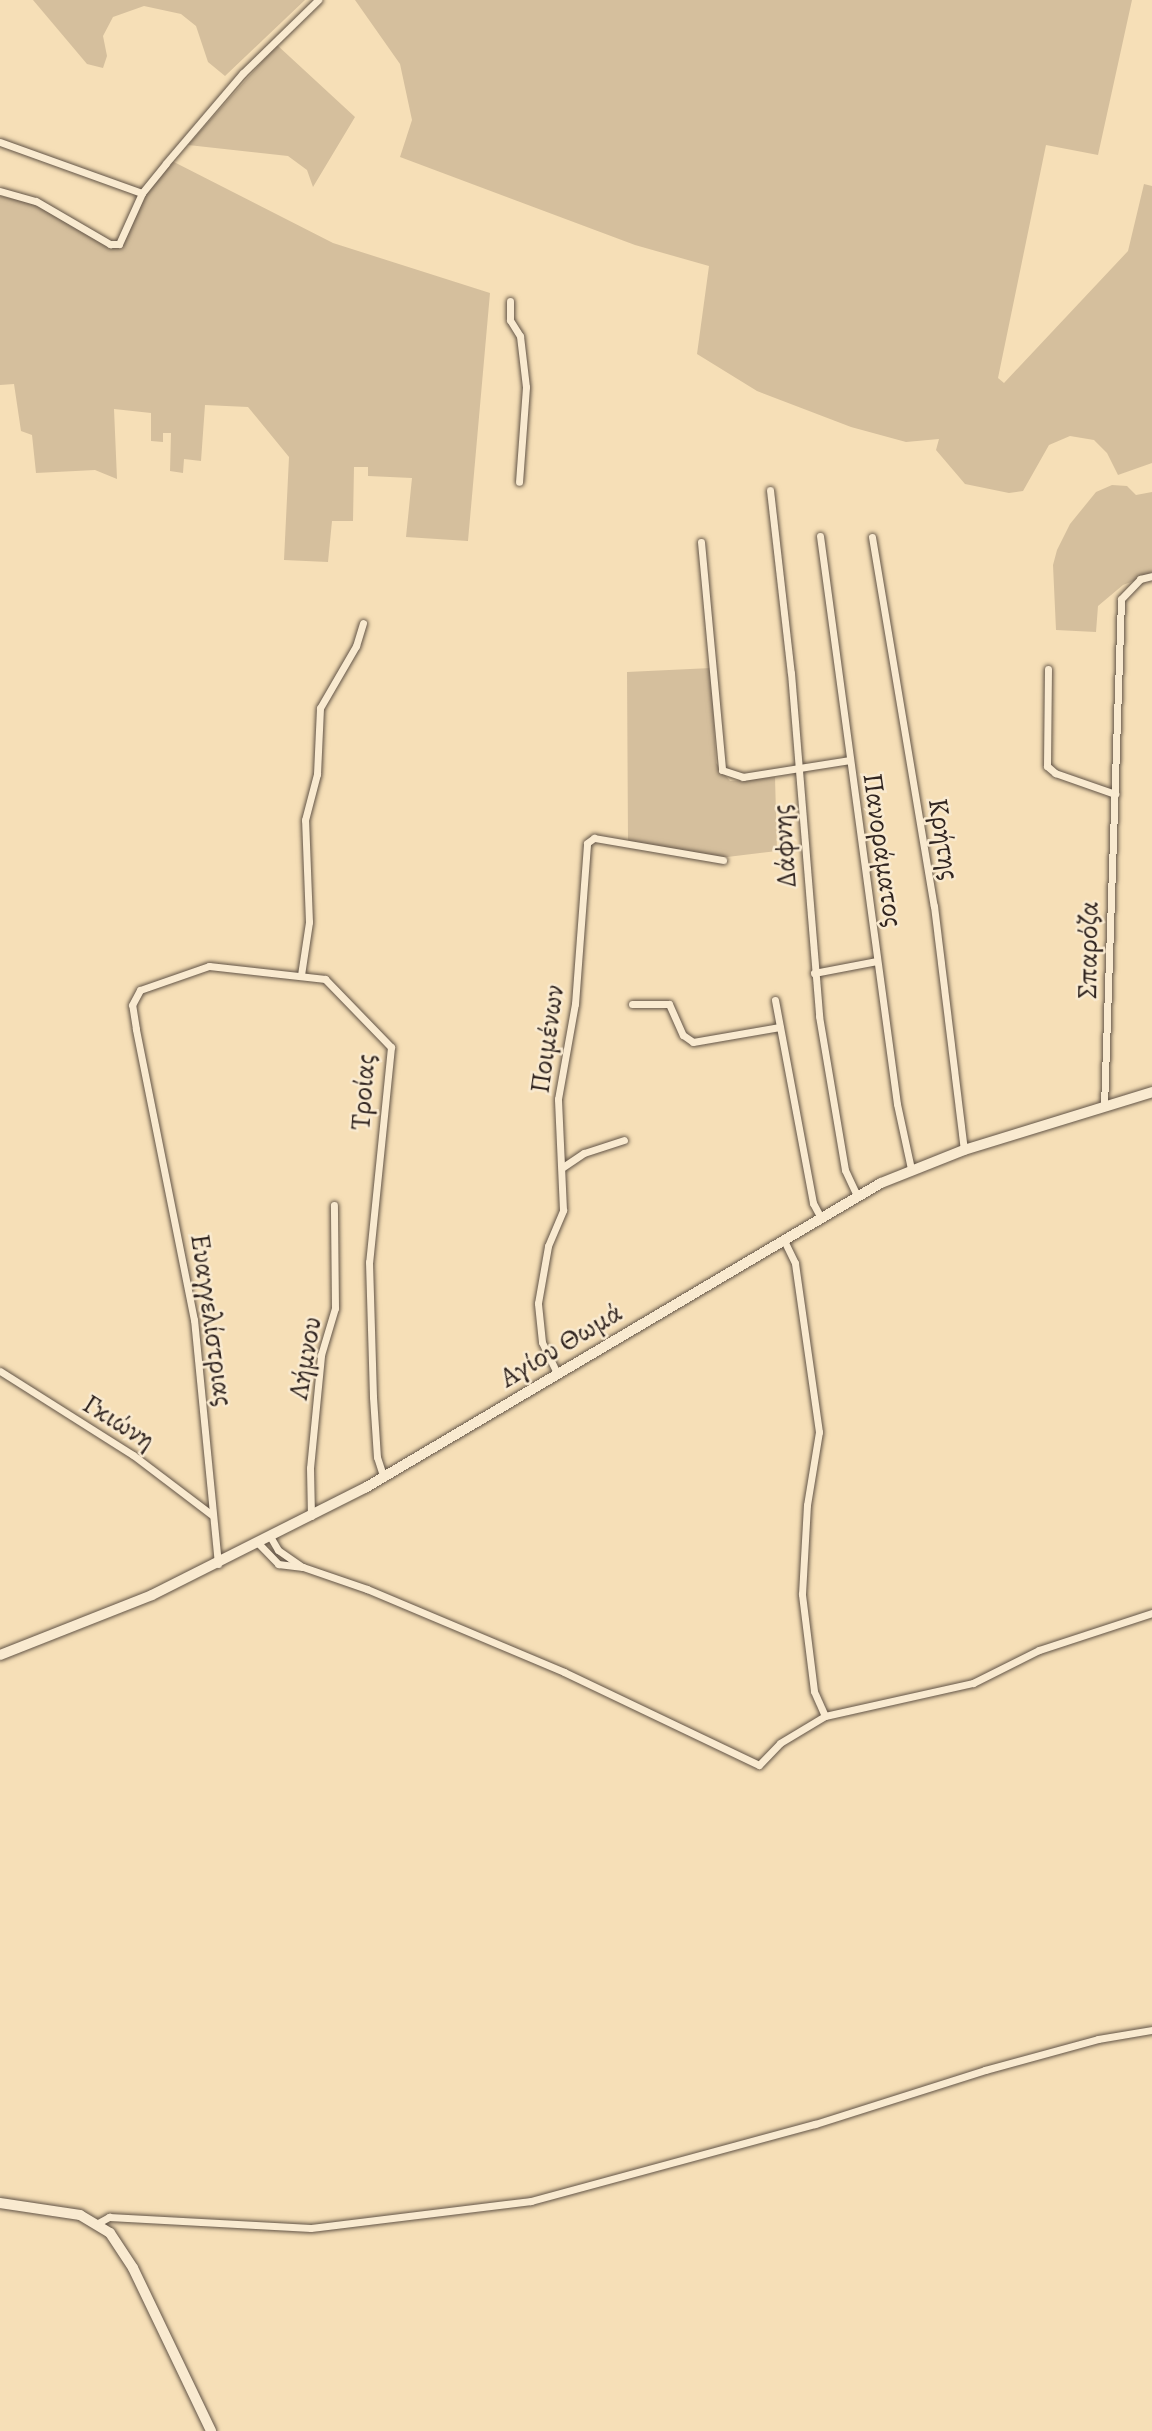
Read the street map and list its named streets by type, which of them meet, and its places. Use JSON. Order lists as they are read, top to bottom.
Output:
{
  "streets": {
    "main road": ["Αγίου Θωμά"],
    "street": [
      "Κρήτης",
      "Δάφνης",
      "Πανοράματος",
      "Σπαρόζα",
      "Ποιμένων",
      "Τροίας",
      "Ευαγγελίστριας",
      "Λήμνου",
      "Γκιώνη"
    ]
  },
  "crossings": [
    ["Κρήτης", "Αγίου Θωμά"],
    ["Δάφνης", "Αγίου Θωμά"],
    ["Πανοράματος", "Αγίου Θωμά"],
    ["Σπαρόζα", "Αγίου Θωμά"],
    ["Ποιμένων", "Αγίου Θωμά"],
    ["Τροίας", "Ευαγγελίστριας"],
    ["Τροίας", "Αγίου Θωμά"],
    ["Ευαγγελίστριας", "Αγίου Θωμά"],
    ["Ευαγγελίστριας", "Γκιώνη"],
    ["Αγίου Θωμά", "Λήμνου"]
  ]
}
